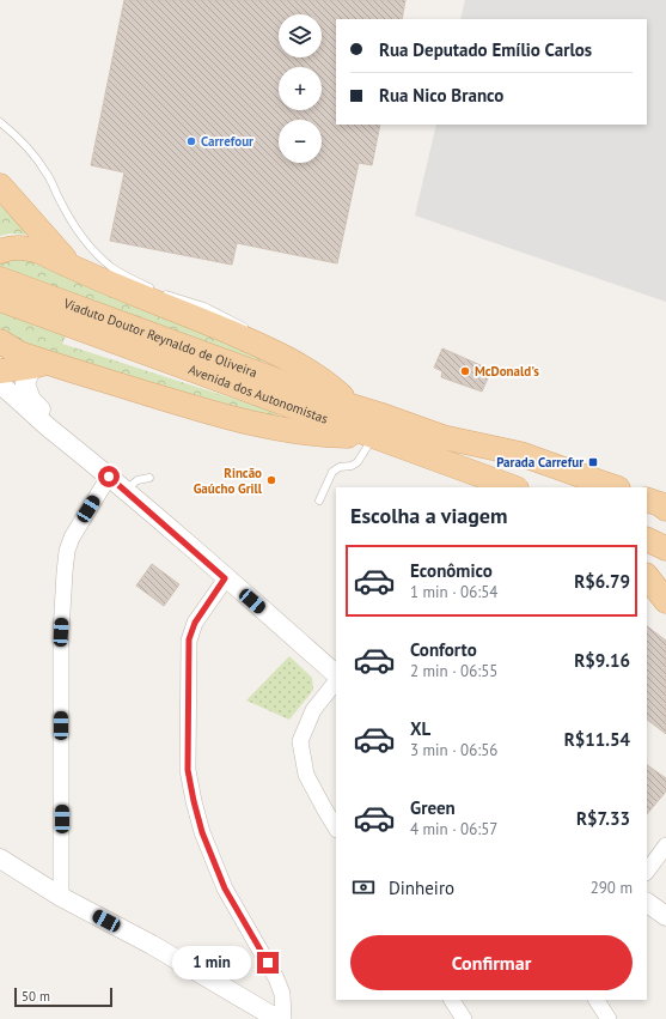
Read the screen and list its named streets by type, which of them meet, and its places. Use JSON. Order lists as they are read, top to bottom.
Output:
{
  "streets": {
    "main road": ["Viaduto Doutor Reynaldo de Oliveira", "Avenida dos Autonomistas"]
  },
  "crossings": [
    ["Viaduto Doutor Reynaldo de Oliveira", "Avenida dos Autonomistas"]
  ],
  "places": {
    "other": ["Carrefour", "McDonald's", "Rincão Gaúcho Grill"],
    "transit": ["Parada Carrefur"]
  },
  "scale_bar": "50 m",
  "page": {
    "map_buttons": ["+", "−"],
    "banner": ["Rua Deputado Emílio Carlos", "Rua Nico Branco"],
    "heading": "Escolha a viagem",
    "list": [
      {
        "name": "Econômico",
        "note": "1 min · 06:54",
        "value": "R$6.79"
      },
      {
        "name": "Conforto",
        "note": "2 min · 06:55",
        "value": "R$9.16"
      },
      {
        "name": "XL",
        "note": "3 min · 06:56",
        "value": "R$11.54"
      },
      {
        "name": "Green",
        "note": "4 min · 06:57",
        "value": "R$7.33"
      }
    ],
    "pay": ["Dinheiro", "290 m"],
    "buttons": "Confirmar",
    "bubble": "1 min",
    "scale": "50 m"
  }
}
